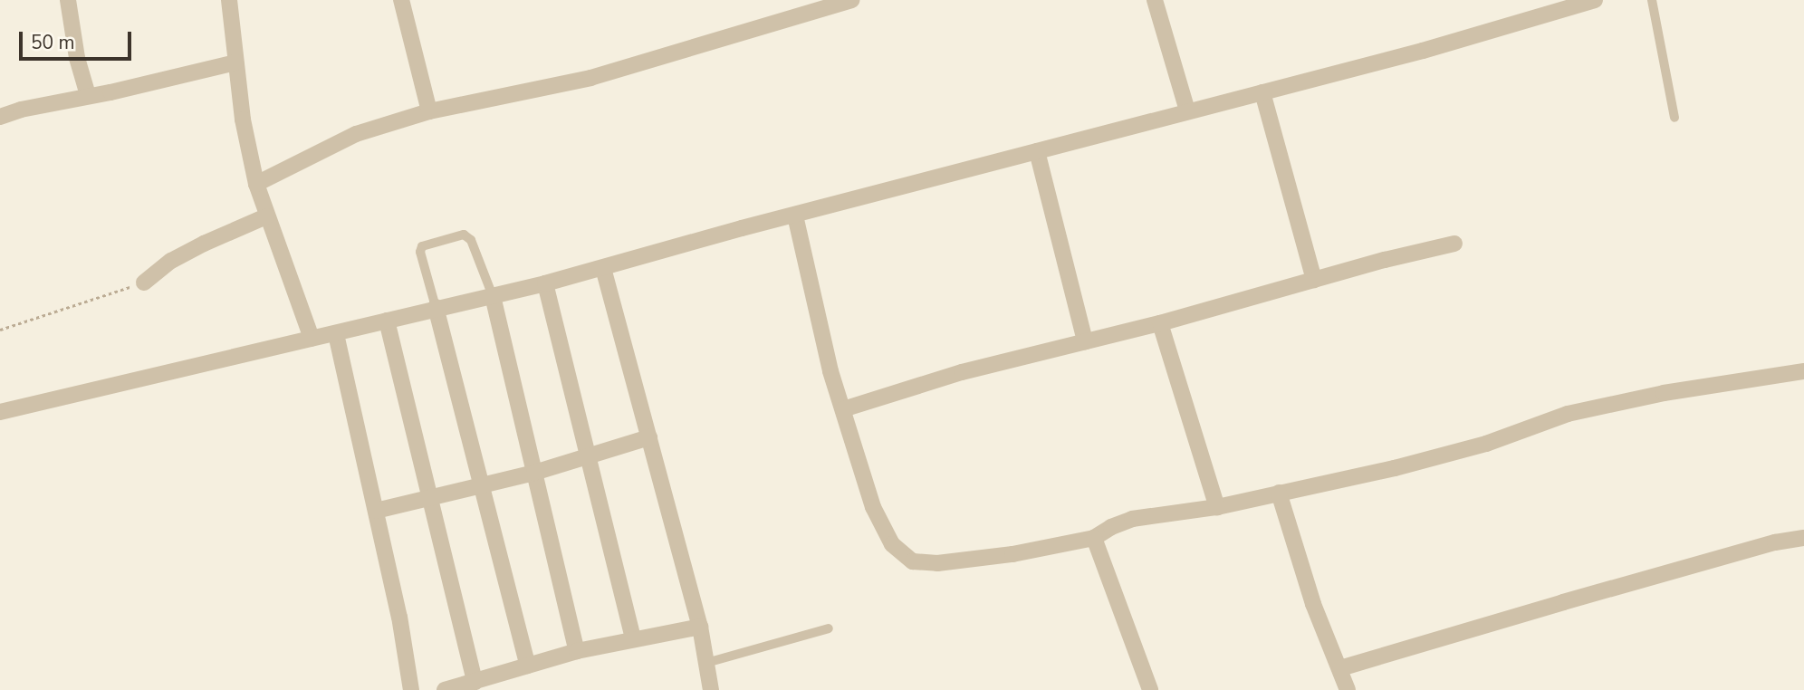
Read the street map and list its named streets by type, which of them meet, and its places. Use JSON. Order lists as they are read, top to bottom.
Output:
{
  "scale_bar": "50 m"
}
